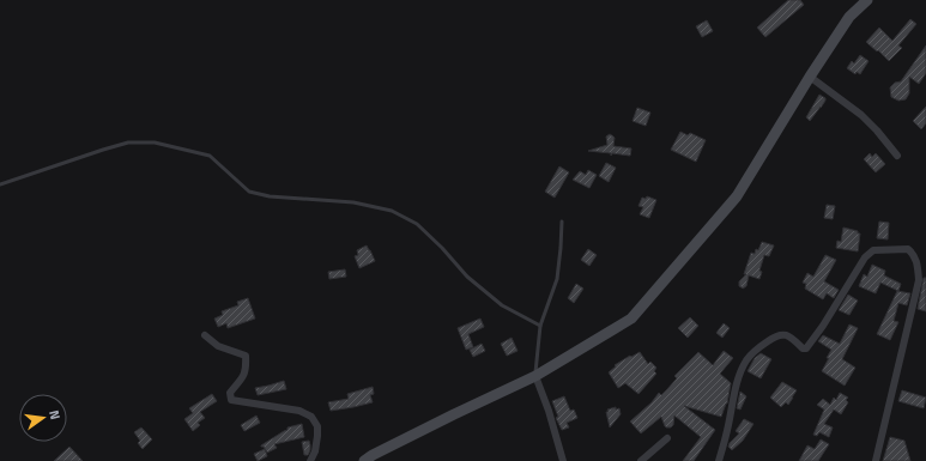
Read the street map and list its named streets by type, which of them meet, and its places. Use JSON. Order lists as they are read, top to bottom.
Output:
{
  "north": "right"
}
